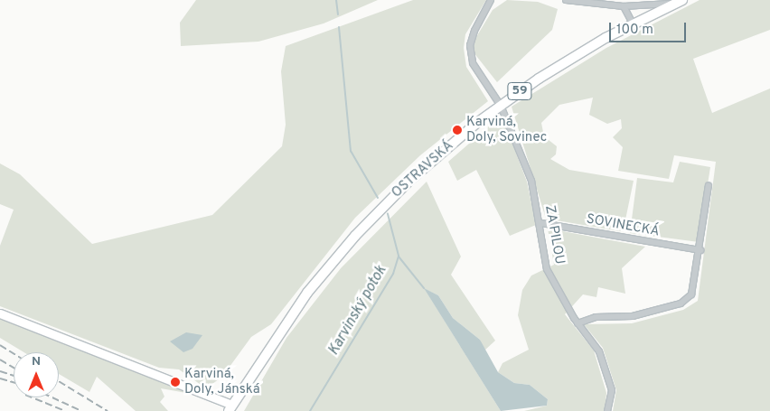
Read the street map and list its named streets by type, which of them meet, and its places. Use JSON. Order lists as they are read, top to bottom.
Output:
{
  "streets": {
    "main road": ["59", "OSTRAVSKÁ"],
    "street": ["SOVINECKÁ", "ZA PILOU"]
  },
  "crossings": [
    ["OSTRAVSKÁ", "ZA PILOU"],
    ["SOVINECKÁ", "ZA PILOU"]
  ],
  "water": ["Karvinský potok"],
  "places": ["Karviná, Doly, Sovinec", "Karviná, Doly, Jánská"],
  "scale_bar": "100 m",
  "north": "top"
}
